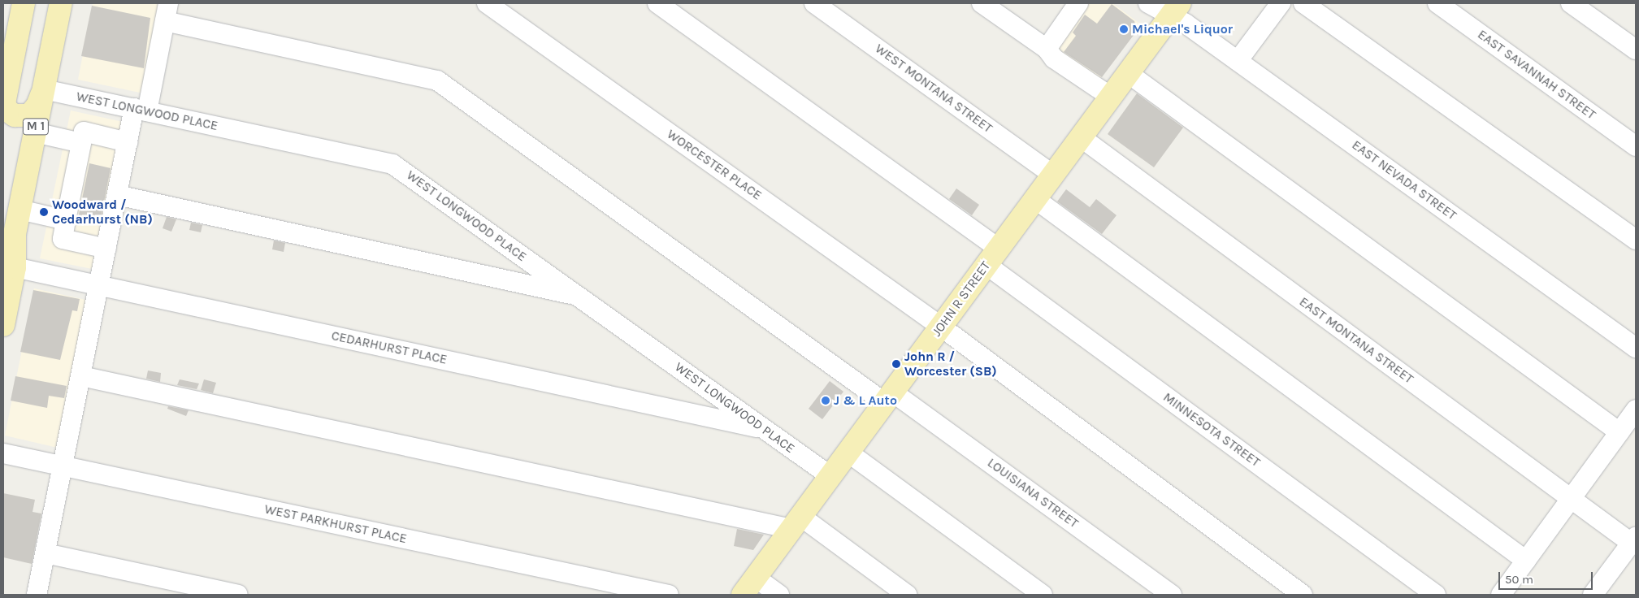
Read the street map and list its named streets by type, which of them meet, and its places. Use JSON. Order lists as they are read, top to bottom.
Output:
{
  "streets": {
    "main road": ["M 1", "JOHN R STREET"],
    "street": [
      "EAST SAVANNAH STREET",
      "WEST MONTANA STREET",
      "WEST LONGWOOD PLACE",
      "WORCESTER PLACE",
      "EAST NEVADA STREET",
      "EAST MONTANA STREET",
      "CEDARHURST PLACE",
      "MINNESOTA STREET",
      "LOUISIANA STREET",
      "WEST PARKHURST PLACE"
    ]
  },
  "crossings": [
    ["WEST MONTANA STREET", "JOHN R STREET"],
    ["WEST LONGWOOD PLACE", "M 1"],
    ["WEST LONGWOOD PLACE", "JOHN R STREET"],
    ["WEST LONGWOOD PLACE", "CEDARHURST PLACE"],
    ["M 1", "CEDARHURST PLACE"],
    ["WORCESTER PLACE", "JOHN R STREET"],
    ["EAST NEVADA STREET", "JOHN R STREET"],
    ["JOHN R STREET", "EAST MONTANA STREET"],
    ["JOHN R STREET", "MINNESOTA STREET"],
    ["JOHN R STREET", "LOUISIANA STREET"]
  ],
  "places": [
    "Michael's Liquor",
    "Woodward / Cedarhurst (NB)",
    "John R / Worcester (SB)",
    "J & L Auto"
  ],
  "scale_bar": "50 m"
}
